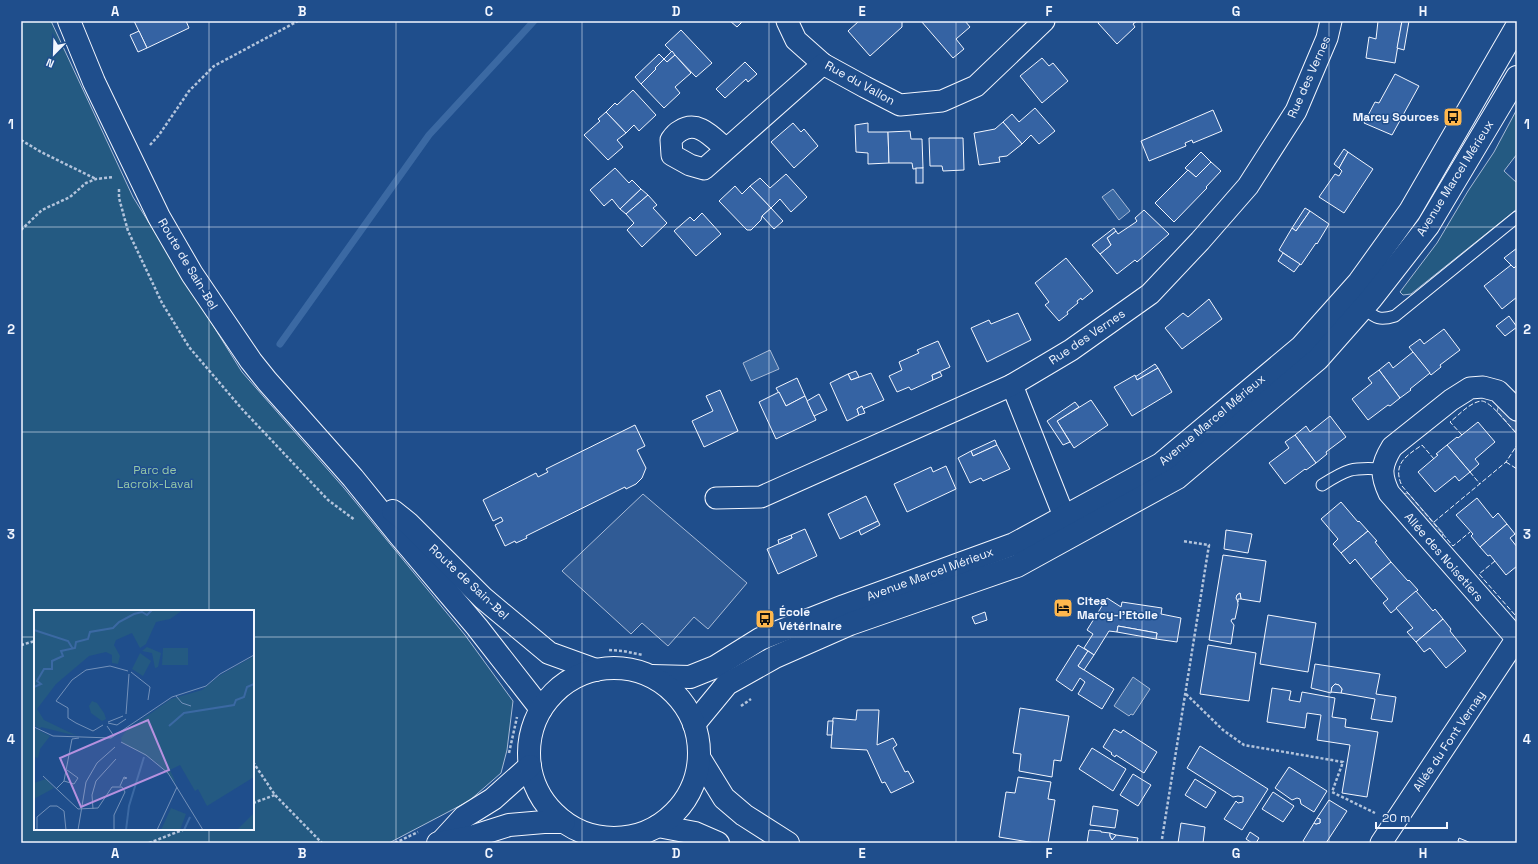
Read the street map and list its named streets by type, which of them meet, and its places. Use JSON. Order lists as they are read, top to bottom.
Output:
{
  "streets": {
    "main road": ["Avenue Marcel Mérieux", "Route de Sain-Bel"],
    "street": [
      "Rue des Vernes",
      "Rue du Vallon",
      "Allée des Noisetiers",
      "Allée du Font Vernay"
    ]
  },
  "crossings": [
    ["Allée des Noisetiers", "Allée du Font Vernay"]
  ],
  "parks": ["Parc de Lacroix-Laval"],
  "places": {
    "bus stop": ["Marcy Sources", "École Vétérinaire"],
    "hotel": ["Citea Marcy-l'Etoile"]
  },
  "scale_bar": "20 m",
  "north": "bottom left",
  "grid": {
    "columns": [
      "A",
      "B",
      "C",
      "D",
      "E",
      "F",
      "G",
      "H"
    ],
    "rows": [
      "1",
      "2",
      "3",
      "4"
    ]
  }
}
